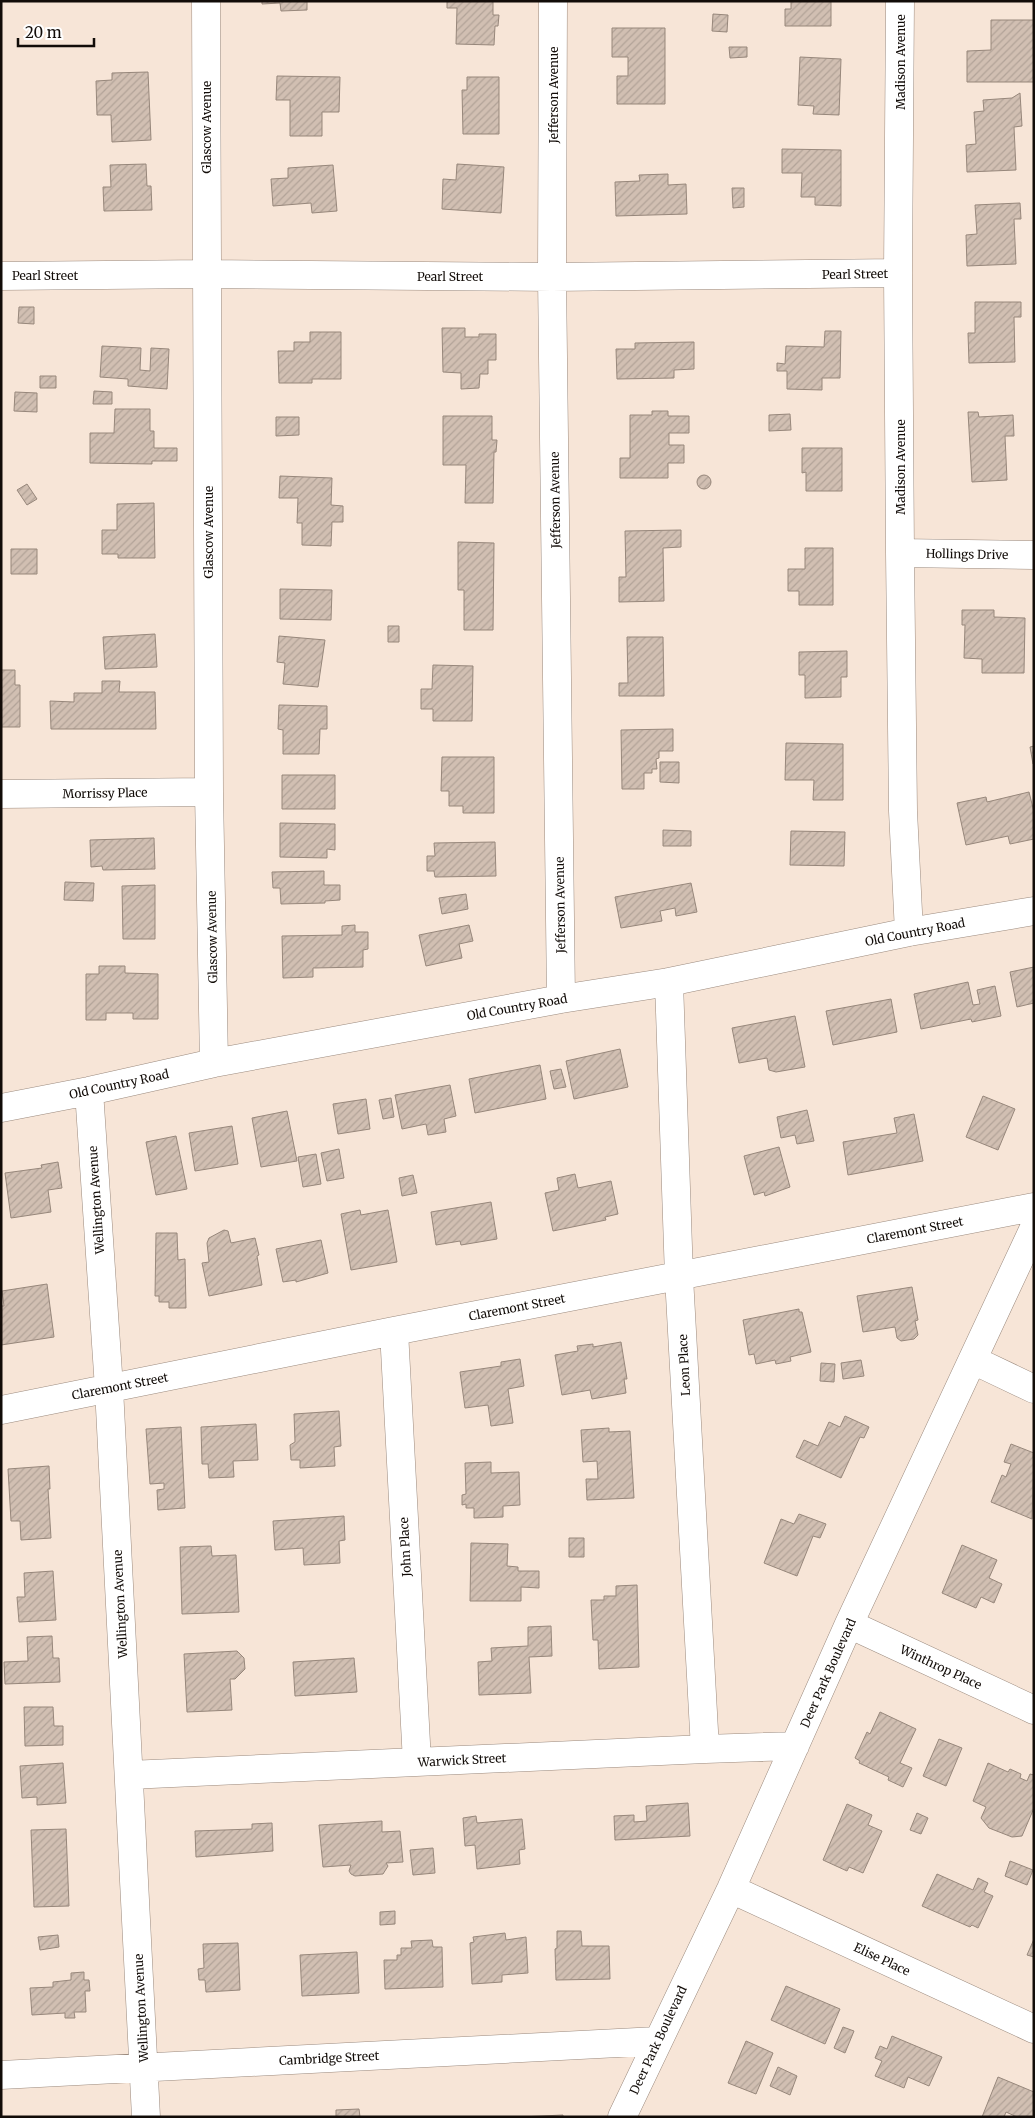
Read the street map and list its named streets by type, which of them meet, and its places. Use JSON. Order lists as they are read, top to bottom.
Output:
{
  "streets": {
    "street": [
      "Madison Avenue",
      "Jefferson Avenue",
      "Glascow Avenue",
      "Pearl Street",
      "Hollings Drive",
      "Morrissy Place",
      "Old Country Road",
      "Wellington Avenue",
      "Claremont Street",
      "Leon Place",
      "John Place",
      "Winthrop Place",
      "Deer Park Boulevard",
      "Warwick Street",
      "Elise Place",
      "Cambridge Street"
    ]
  },
  "crossings": [
    ["Madison Avenue", "Pearl Street"],
    ["Madison Avenue", "Hollings Drive"],
    ["Madison Avenue", "Old Country Road"],
    ["Jefferson Avenue", "Pearl Street"],
    ["Jefferson Avenue", "Old Country Road"],
    ["Glascow Avenue", "Pearl Street"],
    ["Glascow Avenue", "Morrissy Place"],
    ["Glascow Avenue", "Old Country Road"],
    ["Old Country Road", "Wellington Avenue"],
    ["Old Country Road", "Leon Place"],
    ["Wellington Avenue", "Claremont Street"],
    ["Wellington Avenue", "Warwick Street"],
    ["Wellington Avenue", "Cambridge Street"],
    ["Claremont Street", "Leon Place"],
    ["Claremont Street", "John Place"],
    ["Leon Place", "Warwick Street"],
    ["John Place", "Warwick Street"],
    ["Winthrop Place", "Deer Park Boulevard"],
    ["Deer Park Boulevard", "Warwick Street"],
    ["Deer Park Boulevard", "Elise Place"],
    ["Deer Park Boulevard", "Cambridge Street"]
  ],
  "scale_bar": "20 m"
}
